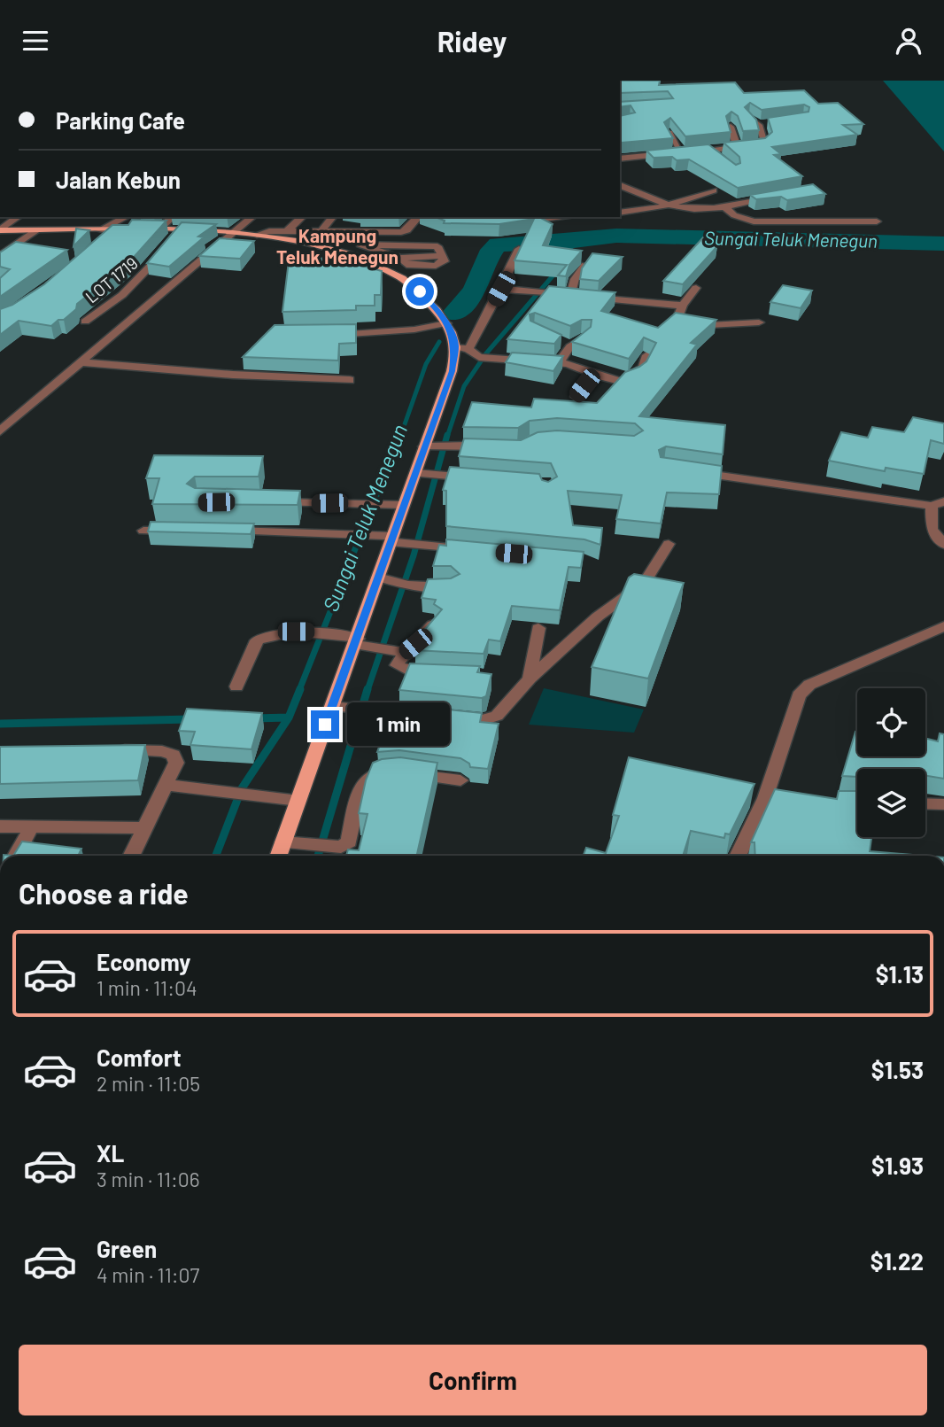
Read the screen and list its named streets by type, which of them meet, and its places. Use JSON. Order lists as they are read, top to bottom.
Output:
{
  "streets": {
    "street": ["LOT 1719"]
  },
  "districts": ["Kampung Teluk Menegun"],
  "water": ["Sungai Teluk Menegun"],
  "page": {
    "header": "Ridey",
    "banner": ["Parking Cafe", "Jalan Kebun"],
    "bubble": "1 min",
    "heading": "Choose a ride",
    "list": [
      {
        "name": "Economy",
        "note": "1 min · 11:04",
        "value": "$1.13"
      },
      {
        "name": "Comfort",
        "note": "2 min · 11:05",
        "value": "$1.53"
      },
      {
        "name": "XL",
        "note": "3 min · 11:06",
        "value": "$1.93"
      },
      {
        "name": "Green",
        "note": "4 min · 11:07",
        "value": "$1.22"
      }
    ],
    "buttons": "Confirm"
  }
}
